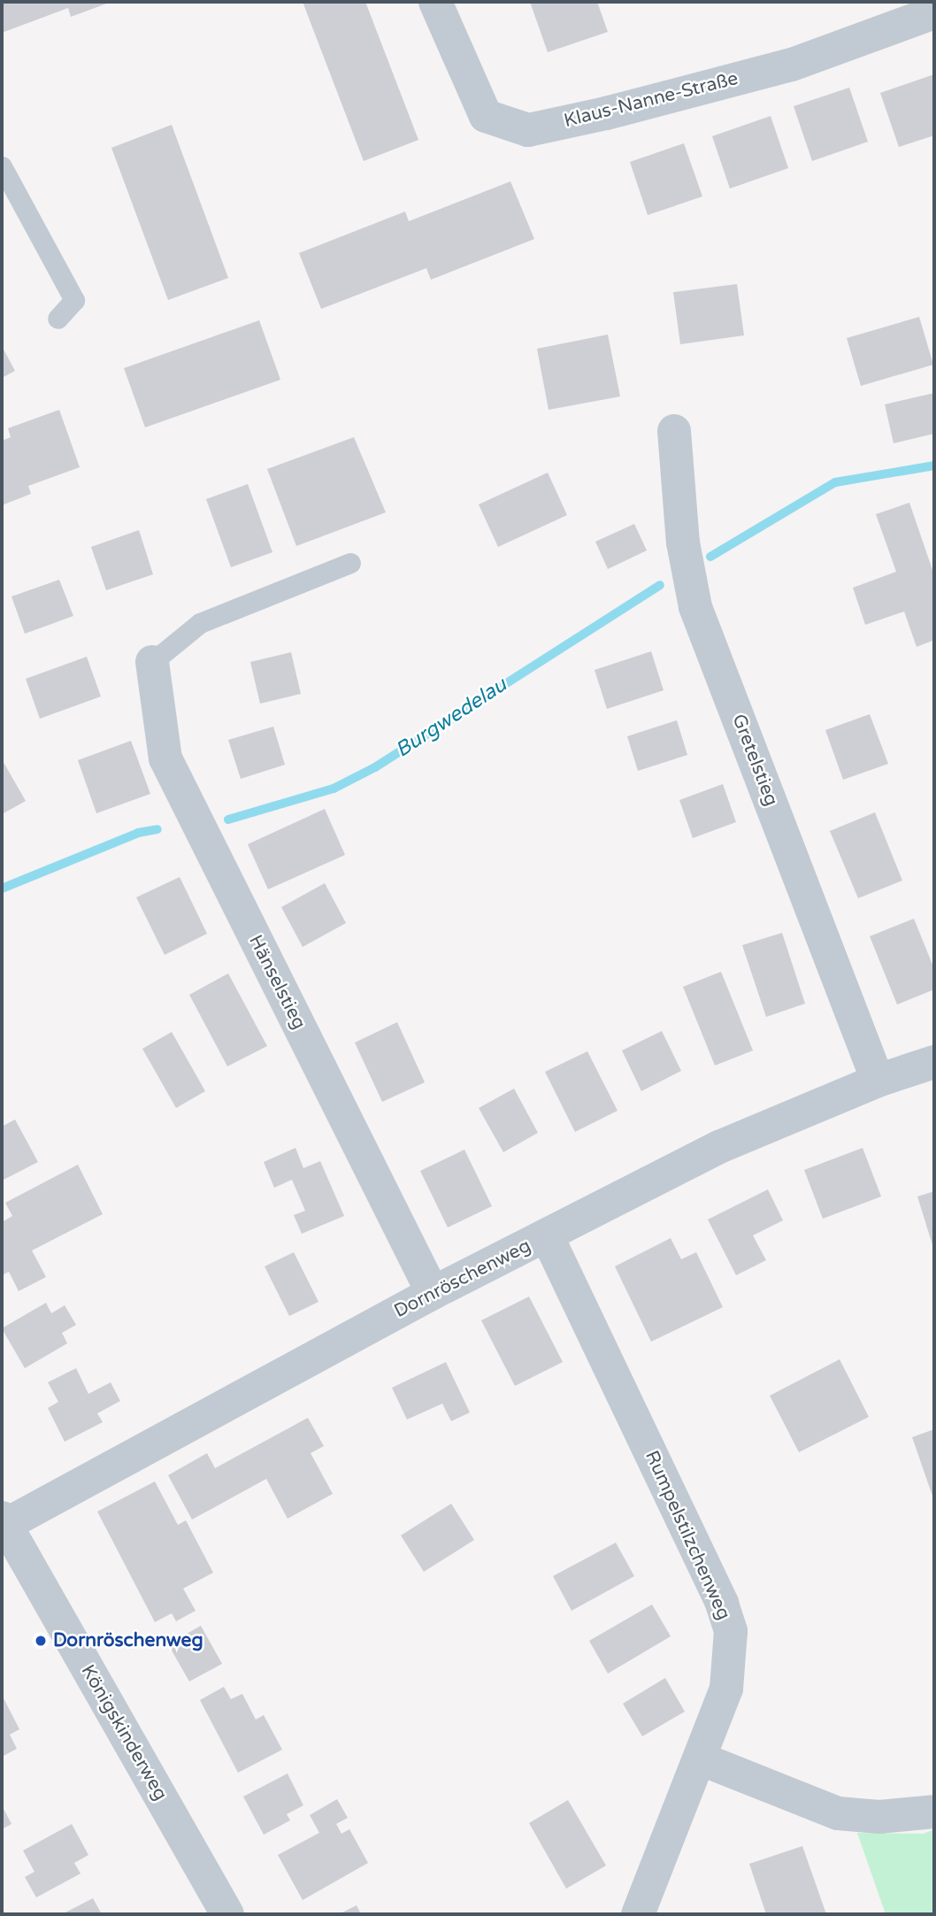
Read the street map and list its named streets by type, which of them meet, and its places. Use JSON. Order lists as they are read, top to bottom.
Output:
{
  "streets": {
    "street": [
      "Klaus-Nanne-Straße",
      "Gretelstieg",
      "Hänselstieg",
      "Dornröschenweg",
      "Rumpelstilzchenweg",
      "Königskinderweg"
    ]
  },
  "crossings": [
    ["Gretelstieg", "Dornröschenweg"],
    ["Hänselstieg", "Dornröschenweg"],
    ["Dornröschenweg", "Rumpelstilzchenweg"],
    ["Dornröschenweg", "Königskinderweg"]
  ],
  "water": ["Burgwedelau"],
  "places": ["Dornröschenweg"]
}
